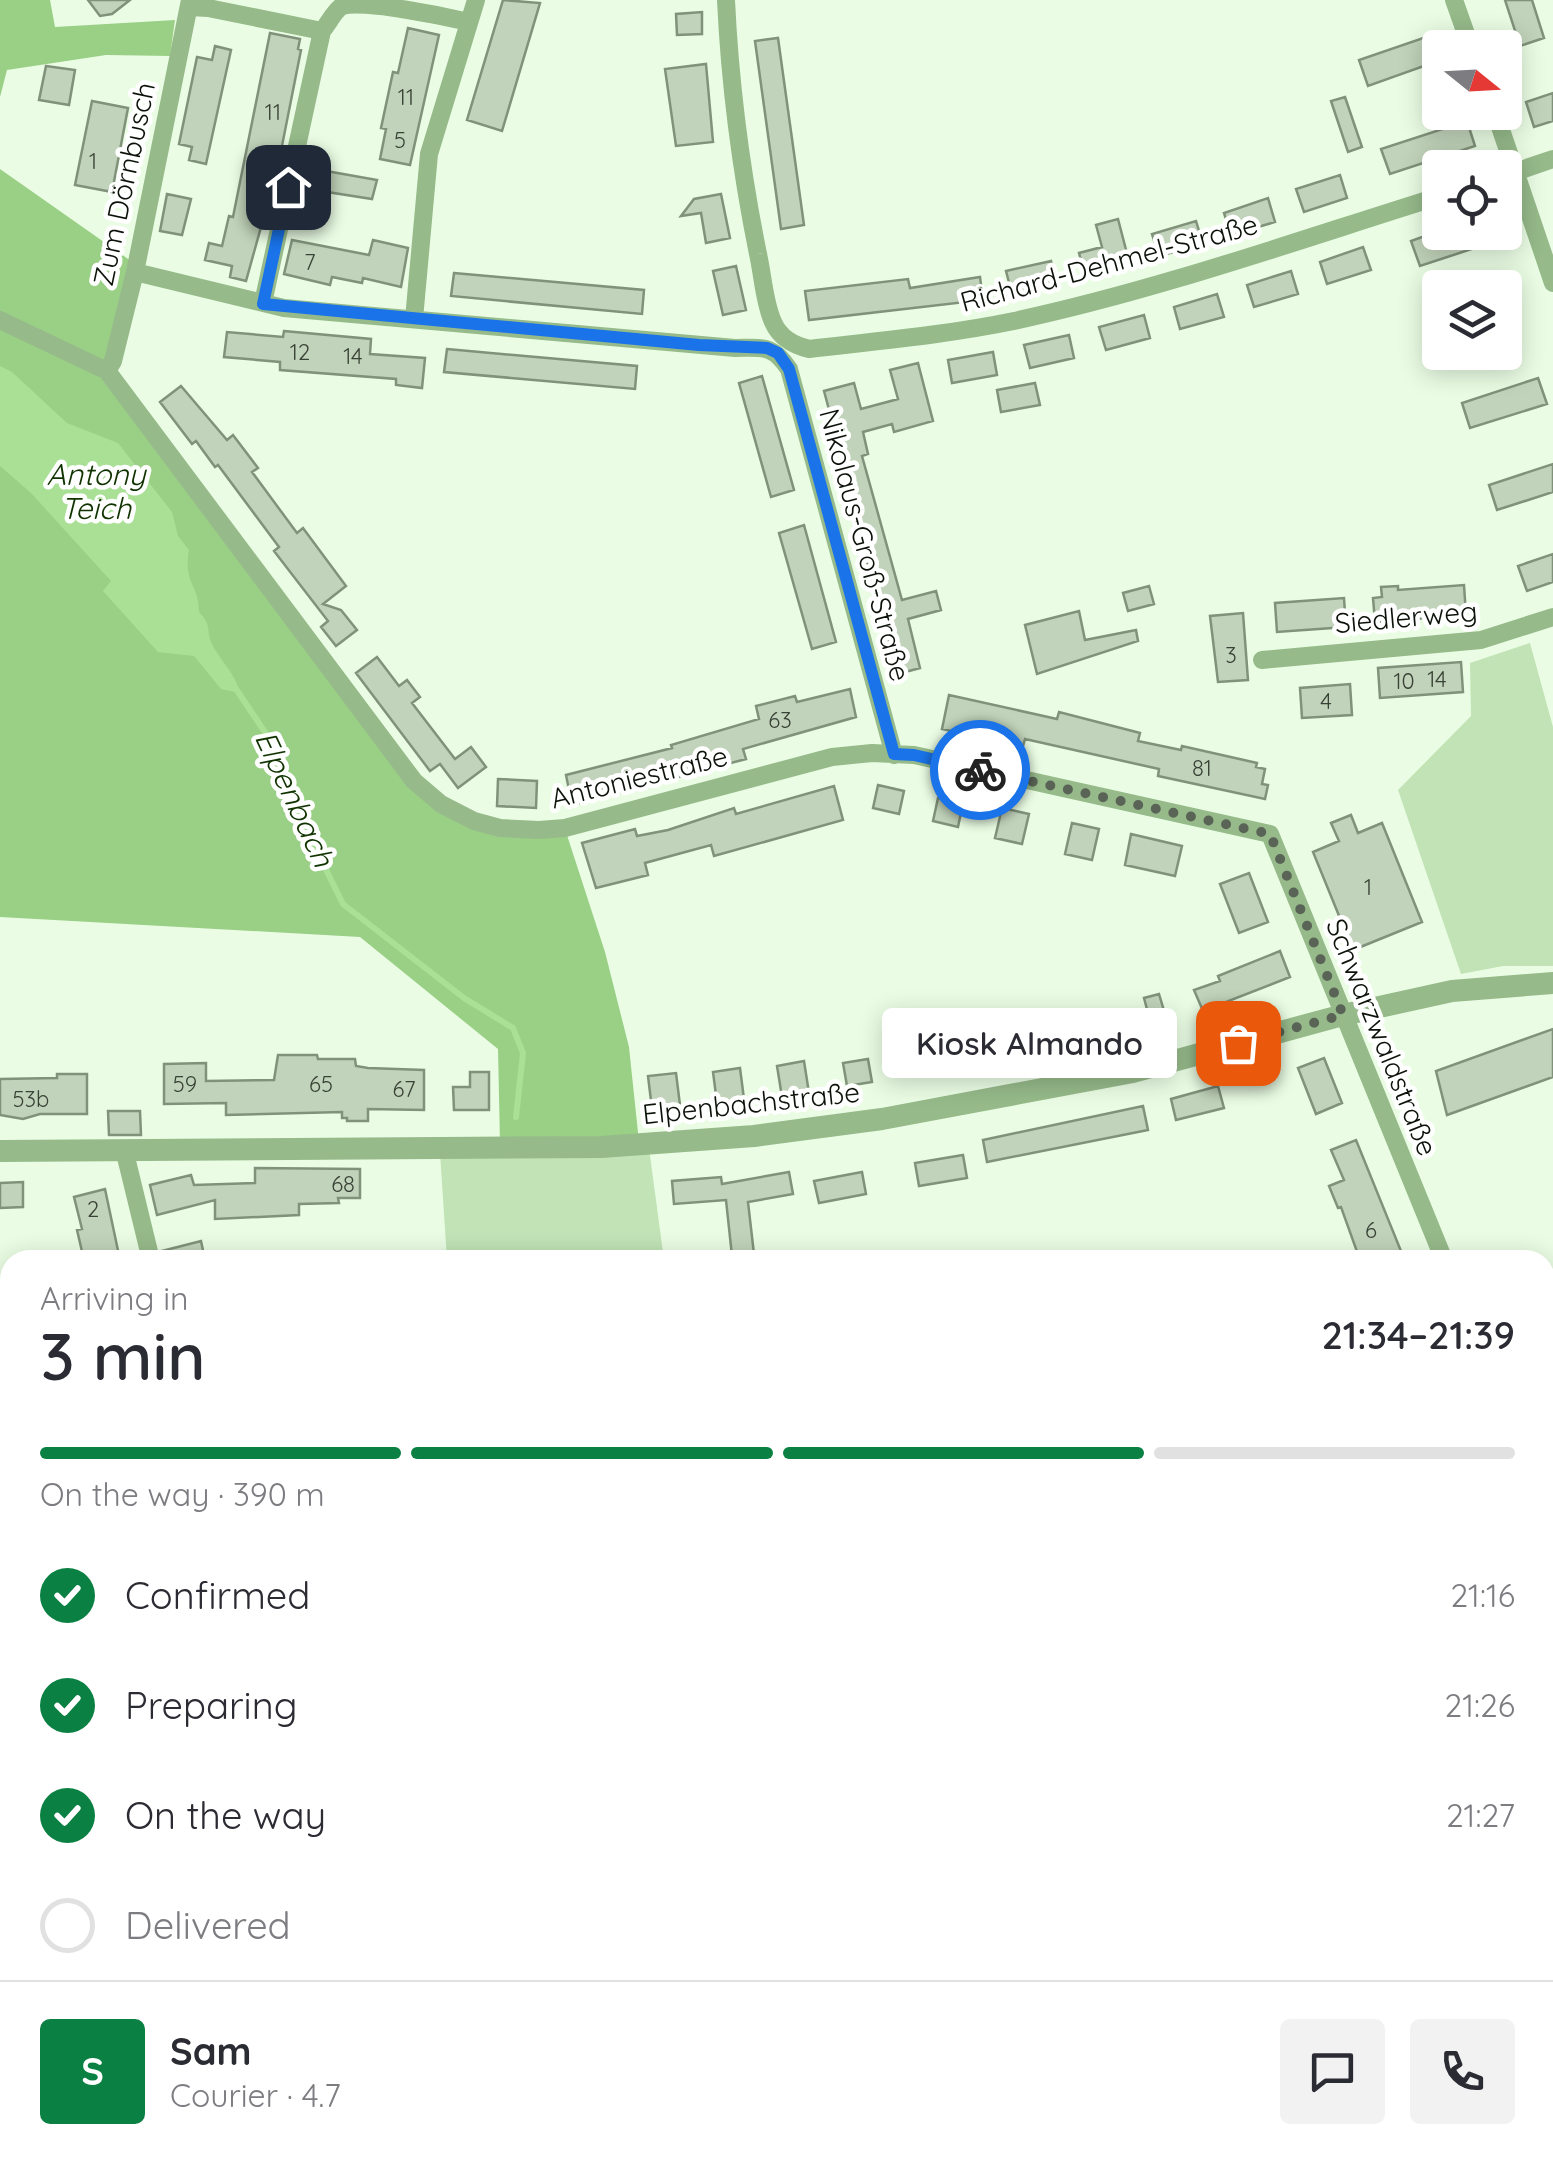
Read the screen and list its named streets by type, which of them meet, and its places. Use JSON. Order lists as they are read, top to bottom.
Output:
{
  "streets": {
    "street": [
      "Zum Dörnbusch",
      "Richard-Dehmel-Straße",
      "Nikolaus-Groß-Straße",
      "Siedlerweg",
      "Antoniestraße",
      "Schwarzwaldstraße",
      "Elpenbachstraße"
    ]
  },
  "crossings": [
    ["Zum Dörnbusch", "Richard-Dehmel-Straße"],
    ["Zum Dörnbusch", "Antoniestraße"],
    ["Richard-Dehmel-Straße", "Nikolaus-Groß-Straße"],
    ["Nikolaus-Groß-Straße", "Antoniestraße"],
    ["Antoniestraße", "Schwarzwaldstraße"],
    ["Schwarzwaldstraße", "Elpenbachstraße"]
  ],
  "water": ["Antony Teich", "Elpenbach"],
  "places": ["Kiosk Almando"],
  "house_numbers": [
    "11",
    "11",
    "5",
    "1",
    "7",
    "12",
    "14",
    "3",
    "14",
    "10",
    "4",
    "63",
    "81",
    "1",
    "59",
    "65",
    "67",
    "53b",
    "68",
    "2",
    "6"
  ],
  "north": "right",
  "page": {
    "bubble": "Kiosk Almando",
    "heading": ["3 min", "Arriving in", "21:34–21:39"],
    "panel": ["Sam", "Courier · 4.7"],
    "bar": "On the way · 390 m",
    "list": [
      ["Confirmed", "21:16"],
      ["Preparing", "21:26"],
      ["On the way", "21:27"],
      "Delivered"
    ],
    "round": "S"
  }
}
